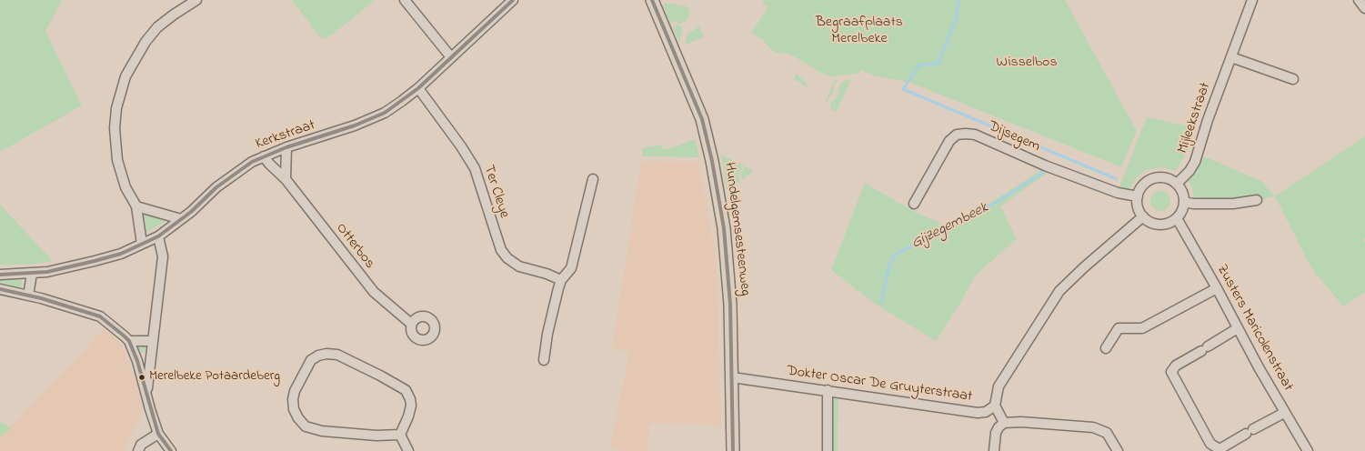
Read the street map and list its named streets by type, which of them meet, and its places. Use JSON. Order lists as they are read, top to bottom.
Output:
{
  "streets": {
    "main road": ["Hundelgemsesteenweg"],
    "street": [
      "Mijleekstraat",
      "Kerkstraat",
      "Dijsegem",
      "Ter Cleye",
      "Otterbos",
      "Zusters Maricolenstraat",
      "Dokter Oscar De Gruyterstraat"
    ]
  },
  "crossings": [
    ["Mijleekstraat", "Dijsegem"],
    ["Mijleekstraat", "Zusters Maricolenstraat"],
    ["Kerkstraat", "Ter Cleye"],
    ["Kerkstraat", "Otterbos"],
    ["Dijsegem", "Zusters Maricolenstraat"],
    ["Hundelgemsesteenweg", "Dokter Oscar De Gruyterstraat"]
  ],
  "water": ["Gijzegembeek"],
  "parks": ["Begraafplaats Merelbeke", "Wisselbos"],
  "places": ["Merelbeke Potaardeberg"]
}
